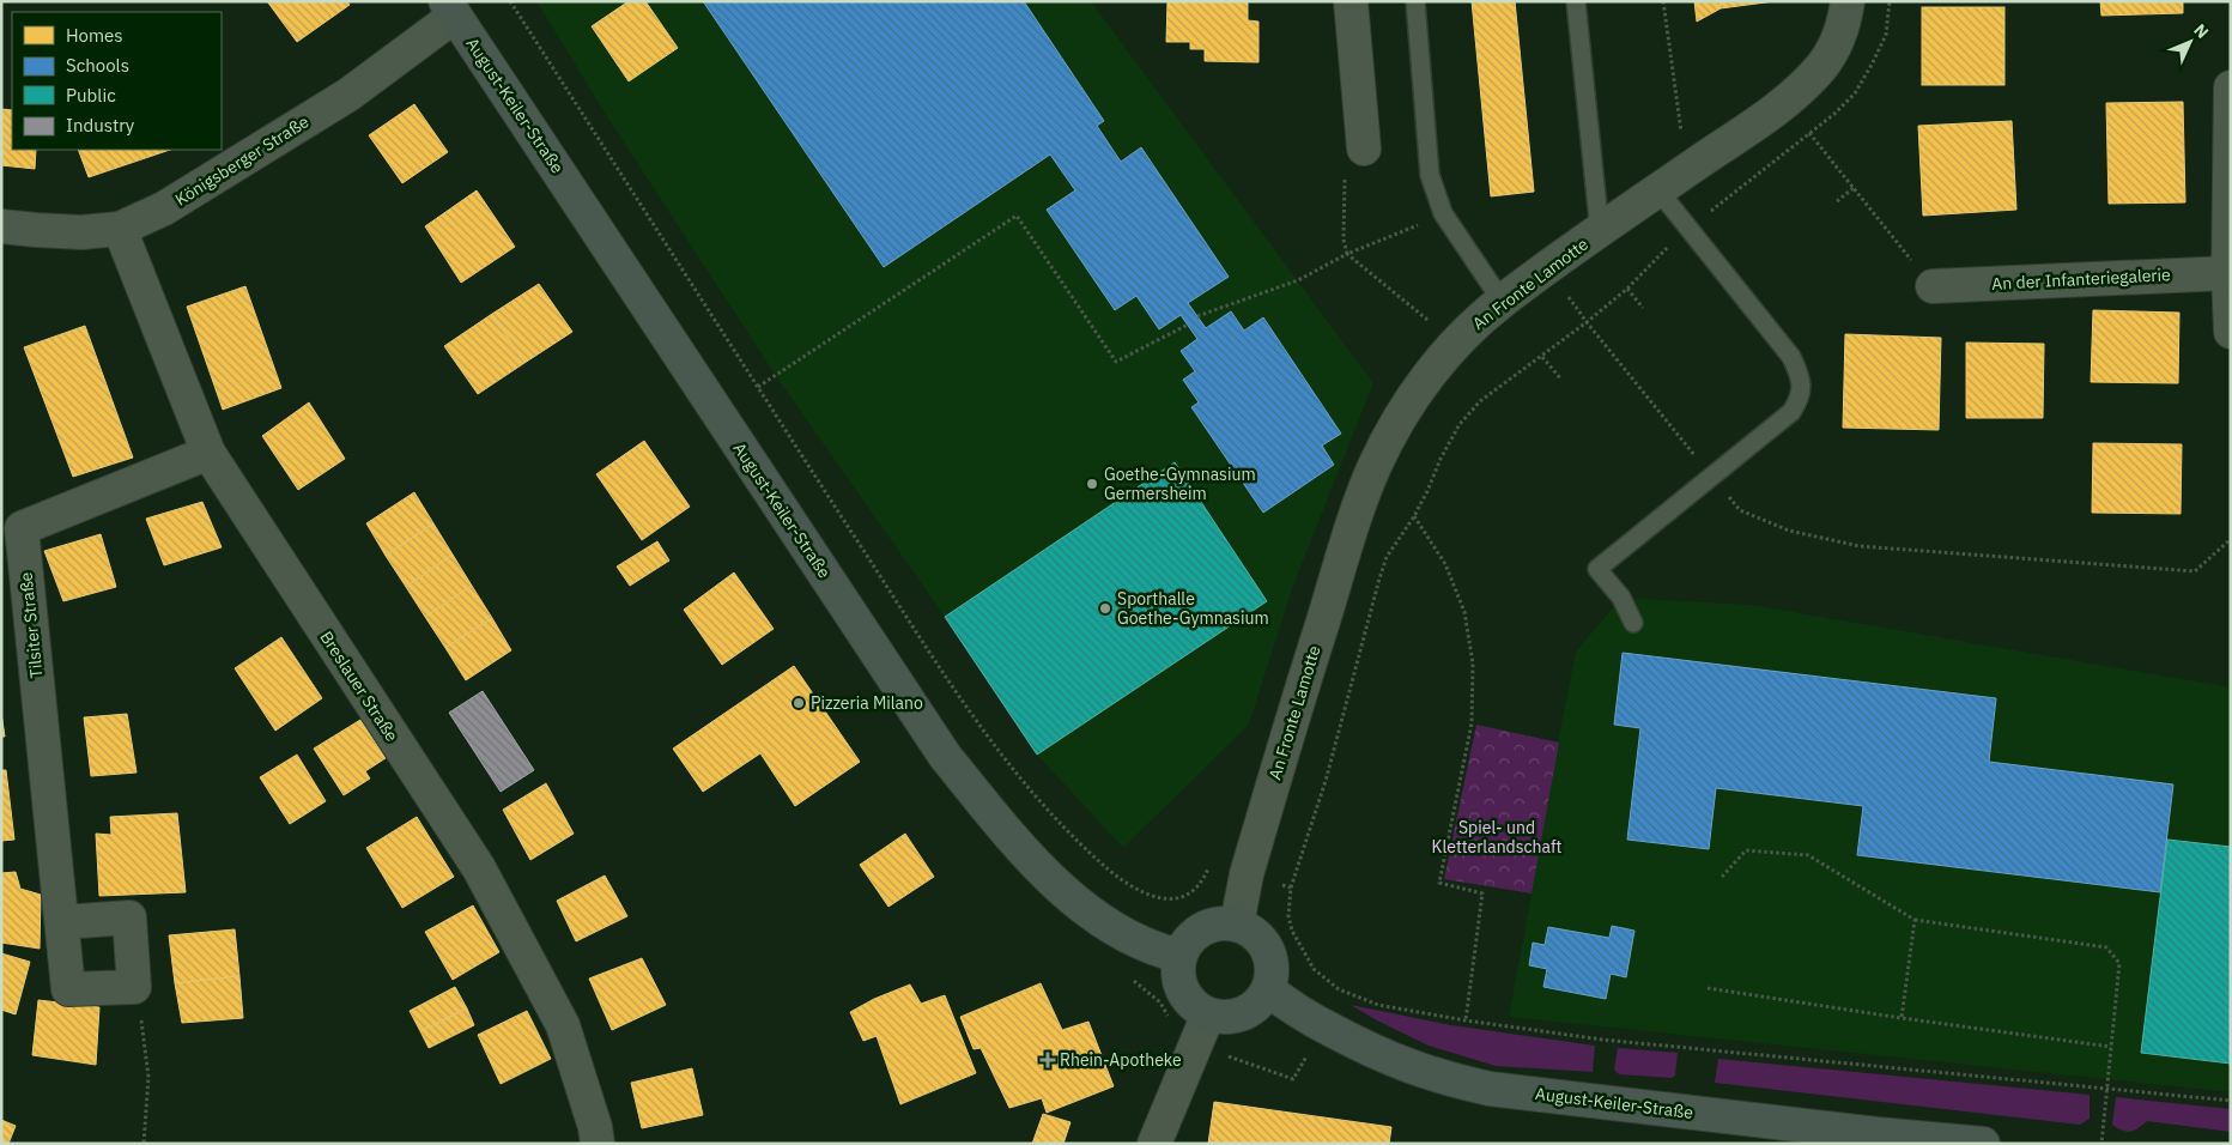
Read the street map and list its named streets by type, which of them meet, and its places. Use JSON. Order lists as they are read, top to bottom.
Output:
{
  "streets": {
    "street": [
      "August-Keiler-Straße",
      "Königsberger Straße",
      "An der Infanteriegalerie",
      "An Fronte Lamotte",
      "Tilsiter Straße",
      "Breslauer Straße"
    ]
  },
  "crossings": [
    ["August-Keiler-Straße", "Königsberger Straße"],
    ["August-Keiler-Straße", "An Fronte Lamotte"],
    ["Königsberger Straße", "Breslauer Straße"],
    ["Tilsiter Straße", "Breslauer Straße"]
  ],
  "parks": ["Spiel- und Kletterlandschaft"],
  "places": {
    "other": ["Goethe-Gymnasium Germersheim", "Sporthalle Goethe-Gymnasium", "Pizzeria Milano"],
    "health": ["Rhein-Apotheke"]
  },
  "legend": [
    "Homes",
    "Schools",
    "Public",
    "Industry"
  ],
  "north": "top right"
}
